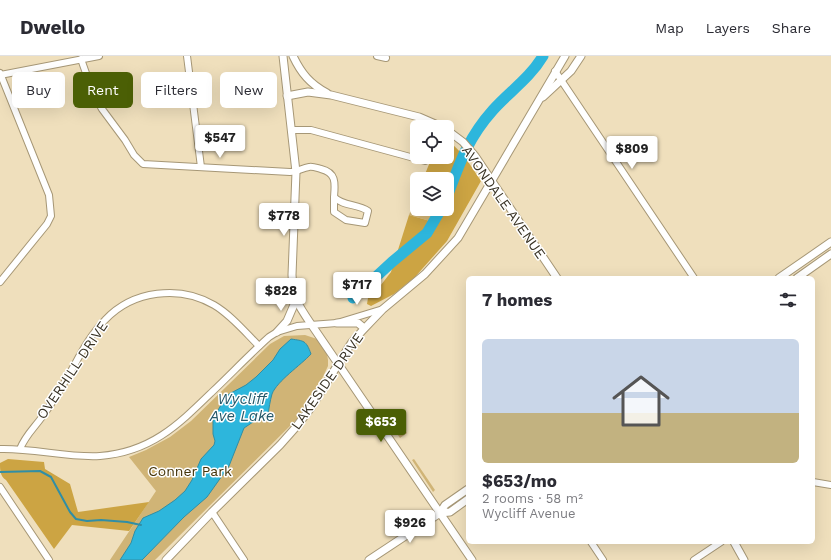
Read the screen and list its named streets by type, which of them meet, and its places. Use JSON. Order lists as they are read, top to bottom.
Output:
{
  "streets": {
    "main road": ["AVONDALE AVENUE", "LAKESIDE DRIVE"],
    "street": ["OVERHILL DRIVE"]
  },
  "crossings": [
    ["AVONDALE AVENUE", "LAKESIDE DRIVE"]
  ],
  "water": ["Wycliff Ave Lake"],
  "parks": ["Conner Park"],
  "page": {
    "header": "Dwello",
    "nav": ["Map", "Layers", "Share"],
    "chip": [
      "Buy",
      "Rent",
      "Filters",
      "New"
    ],
    "price": [
      "$547",
      "$809",
      "$778",
      "$717",
      "$828",
      "$653",
      "$926"
    ],
    "heading": "7 homes",
    "list": [
      {
        "name": "$653/mo",
        "note": "2 rooms · 58 m² · Wycliff Avenue"
      }
    ]
  }
}
